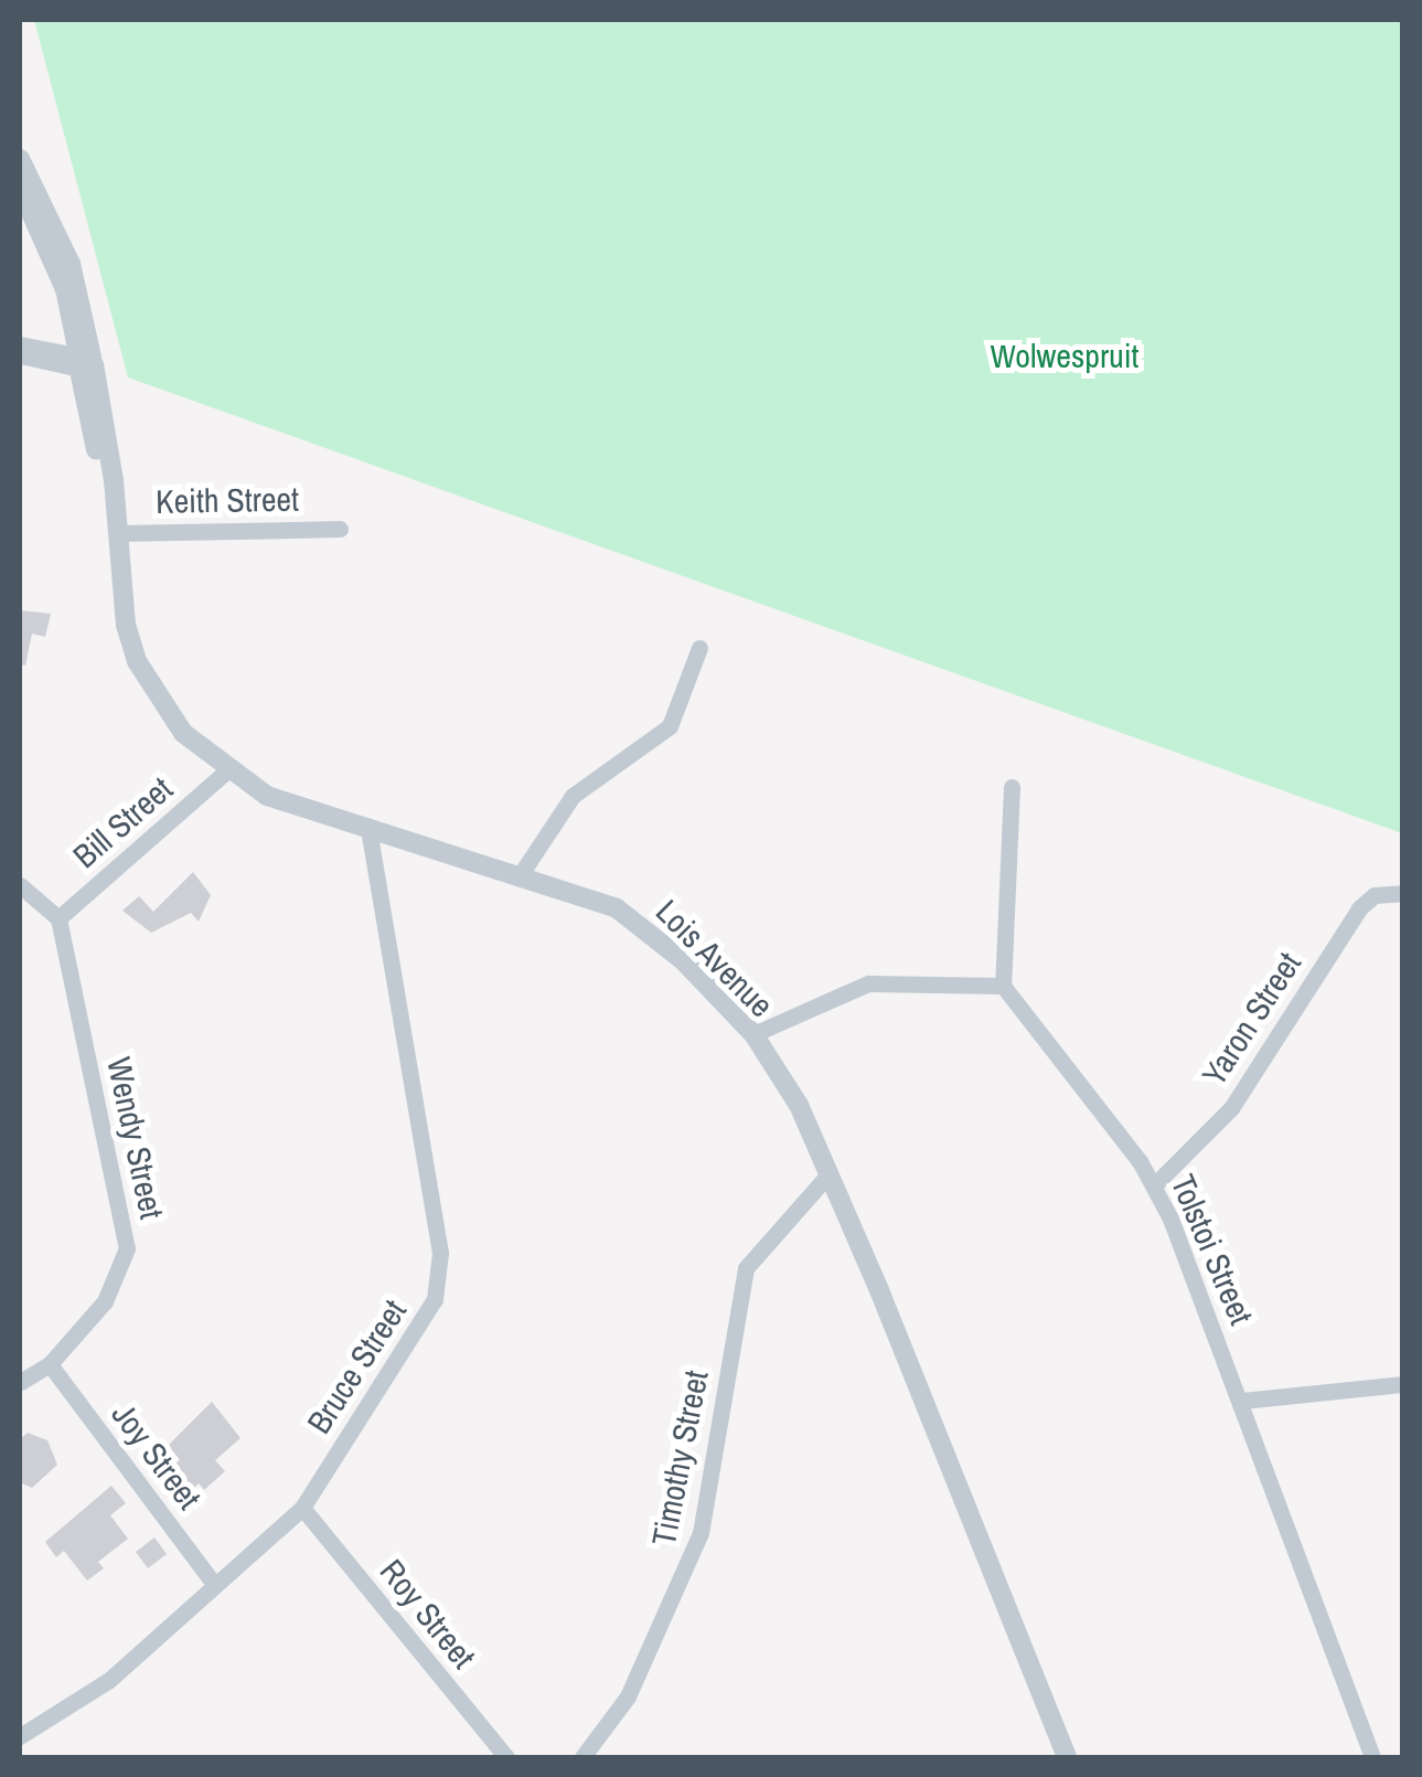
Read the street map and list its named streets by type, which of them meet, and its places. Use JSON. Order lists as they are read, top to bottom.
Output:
{
  "streets": {
    "street": [
      "Keith Street",
      "Bill Street",
      "Lois Avenue",
      "Yaron Street",
      "Wendy Street",
      "Tolstoi Street",
      "Bruce Street",
      "Joy Street",
      "Timothy Street",
      "Roy Street"
    ]
  },
  "crossings": [
    ["Keith Street", "Lois Avenue"],
    ["Bill Street", "Lois Avenue"],
    ["Bill Street", "Wendy Street"],
    ["Lois Avenue", "Bruce Street"],
    ["Lois Avenue", "Timothy Street"],
    ["Yaron Street", "Tolstoi Street"],
    ["Wendy Street", "Joy Street"],
    ["Bruce Street", "Joy Street"],
    ["Bruce Street", "Roy Street"]
  ],
  "parks": ["Wolwespruit"]
}
